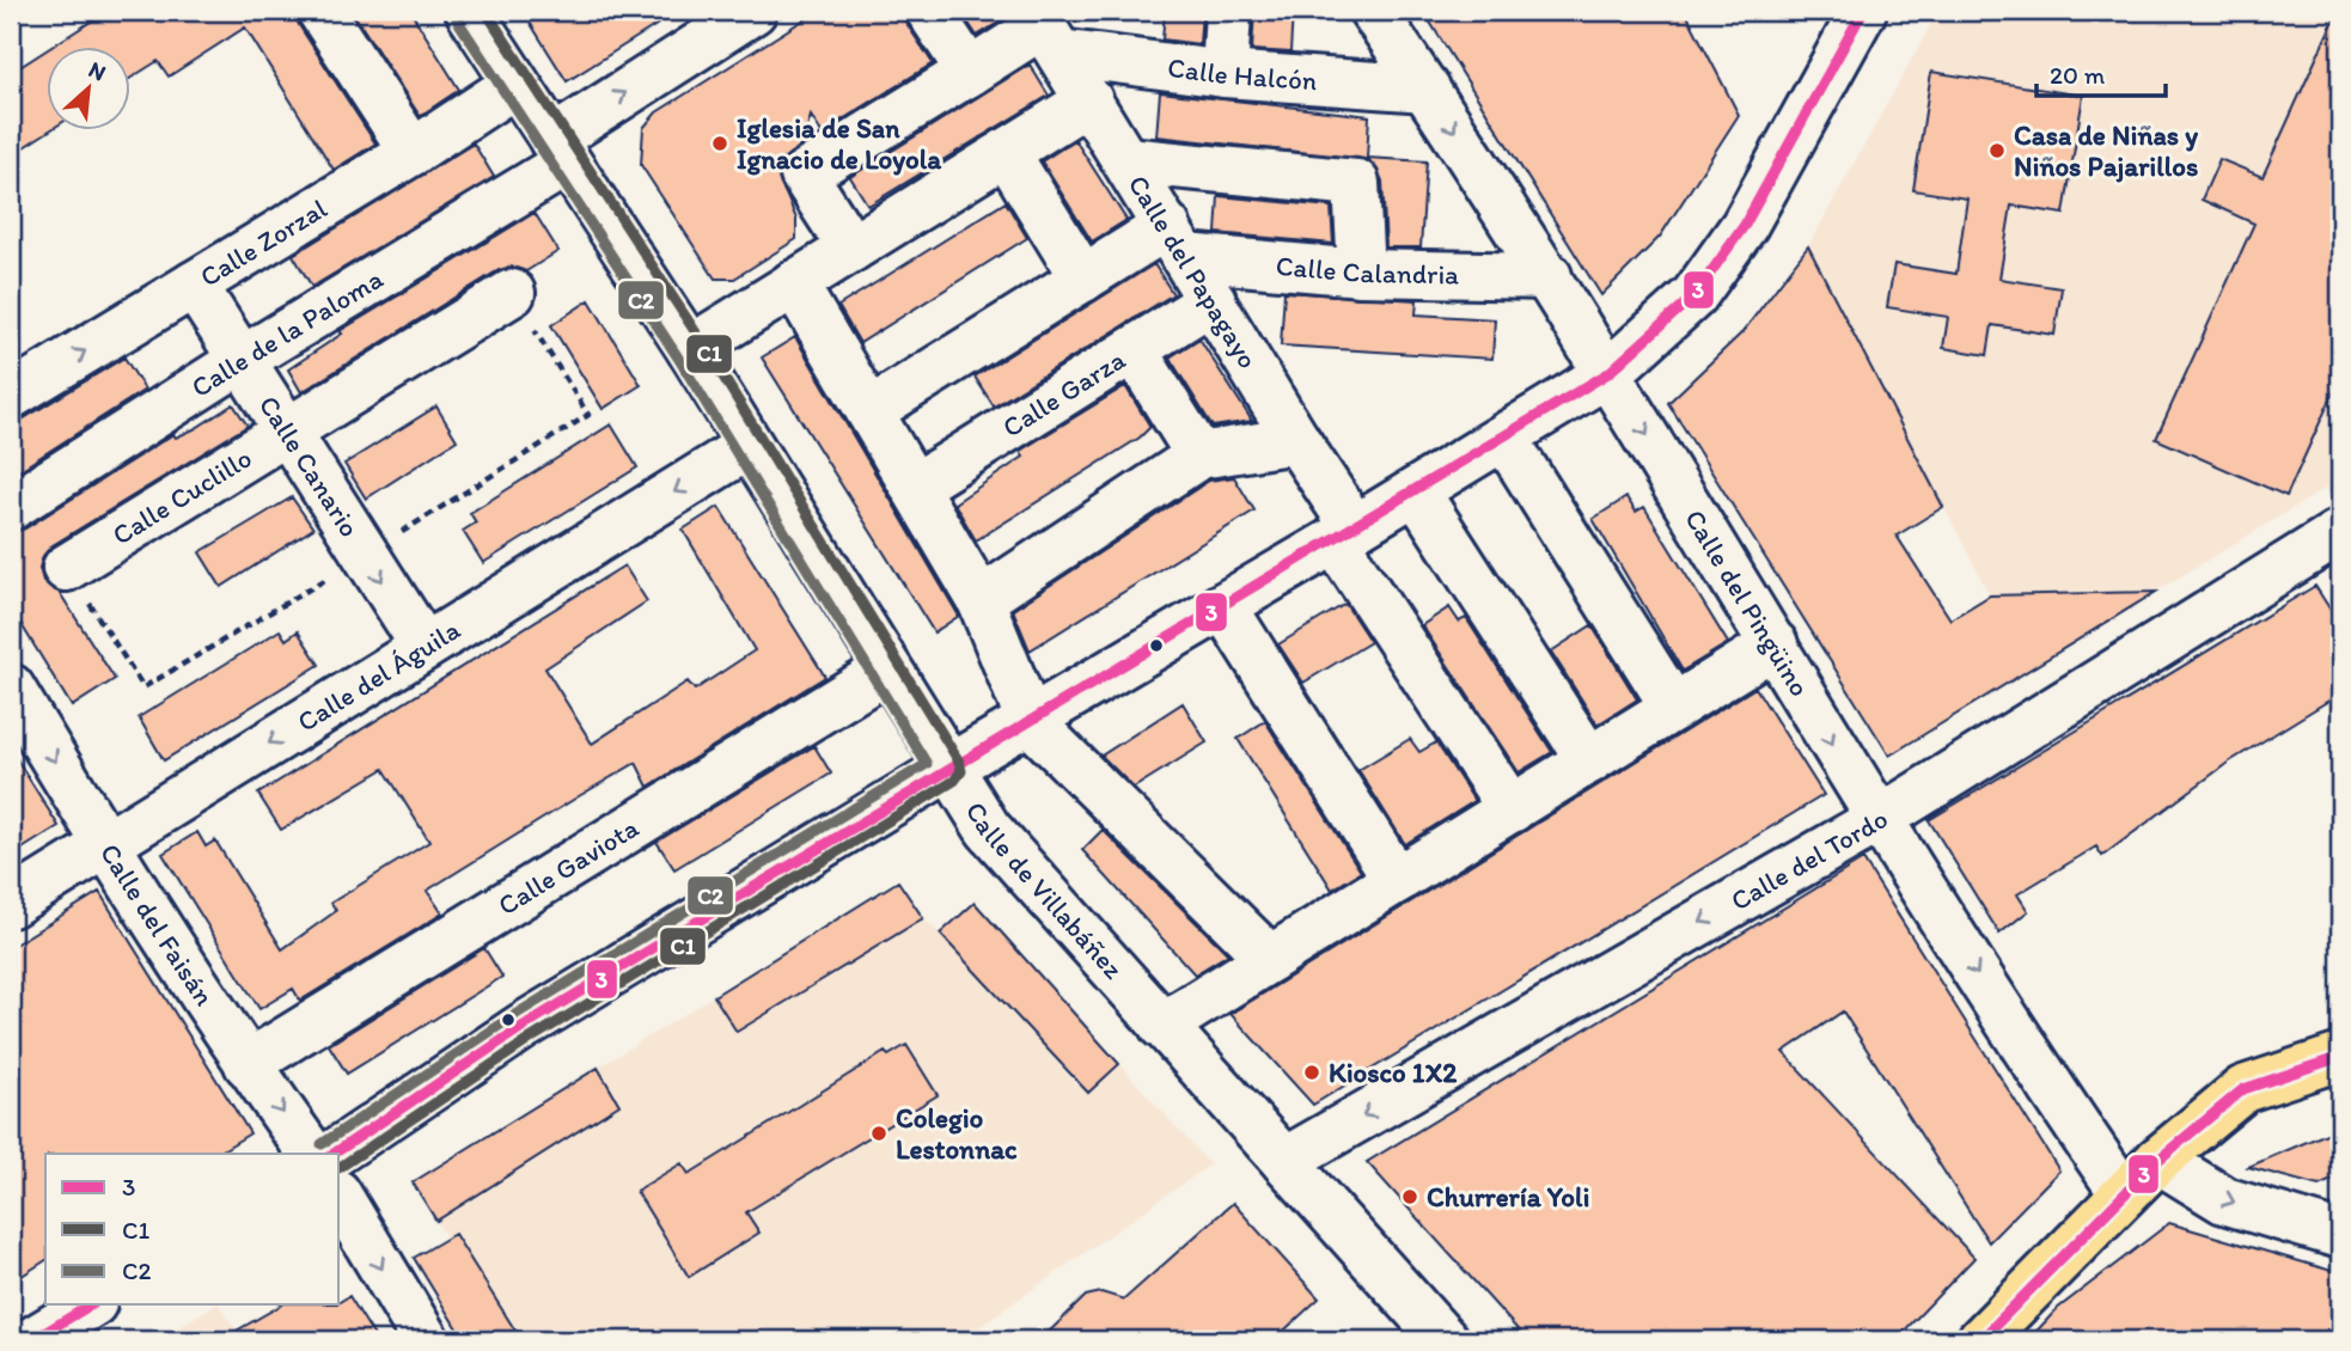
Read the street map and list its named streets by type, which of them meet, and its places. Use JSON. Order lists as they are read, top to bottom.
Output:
{
  "streets": {
    "street": [
      "Calle Halcón",
      "Calle Zorzal",
      "Calle Calandria",
      "Calle del Papagayo",
      "Calle de la Paloma",
      "Calle Garza",
      "Calle Canario",
      "Calle Cuclillo",
      "Calle del Pingüino",
      "Calle del Águila",
      "Calle del Tordo",
      "Calle Gaviota",
      "Calle de Villabáñez",
      "Calle del Faisán"
    ]
  },
  "crossings": [
    ["Calle Halcón", "Calle del Papagayo"],
    ["Calle Halcón", "Calle del Pingüino"],
    ["Calle Zorzal", "Calle Canario"],
    ["Calle Zorzal", "Calle de Villabáñez"],
    ["Calle Calandria", "Calle del Papagayo"],
    ["Calle Calandria", "Calle del Pingüino"],
    ["Calle del Papagayo", "Calle Garza"],
    ["Calle de la Paloma", "Calle Canario"],
    ["Calle de la Paloma", "Calle de Villabáñez"],
    ["Calle Canario", "Calle Cuclillo"],
    ["Calle Canario", "Calle del Águila"],
    ["Calle del Pingüino", "Calle del Tordo"],
    ["Calle del Águila", "Calle de Villabáñez"],
    ["Calle del Águila", "Calle del Faisán"],
    ["Calle del Tordo", "Calle de Villabáñez"],
    ["Calle Gaviota", "Calle de Villabáñez"],
    ["Calle Gaviota", "Calle del Faisán"]
  ],
  "one_way": ["Calle Zorzal", "Calle del Faisán"],
  "places": [
    "Iglesia de San Ignacio de Loyola",
    "Casa de Niñas y Niños Pajarillos",
    "Kiosco 1X2",
    "Colegio Lestonnac",
    "Churrería Yoli"
  ],
  "lines": ["transit line 3", "transit line C1", "transit line C2"],
  "legend": ["3", "C1", "C2"],
  "scale_bar": "20 m",
  "north": "top right"
}
